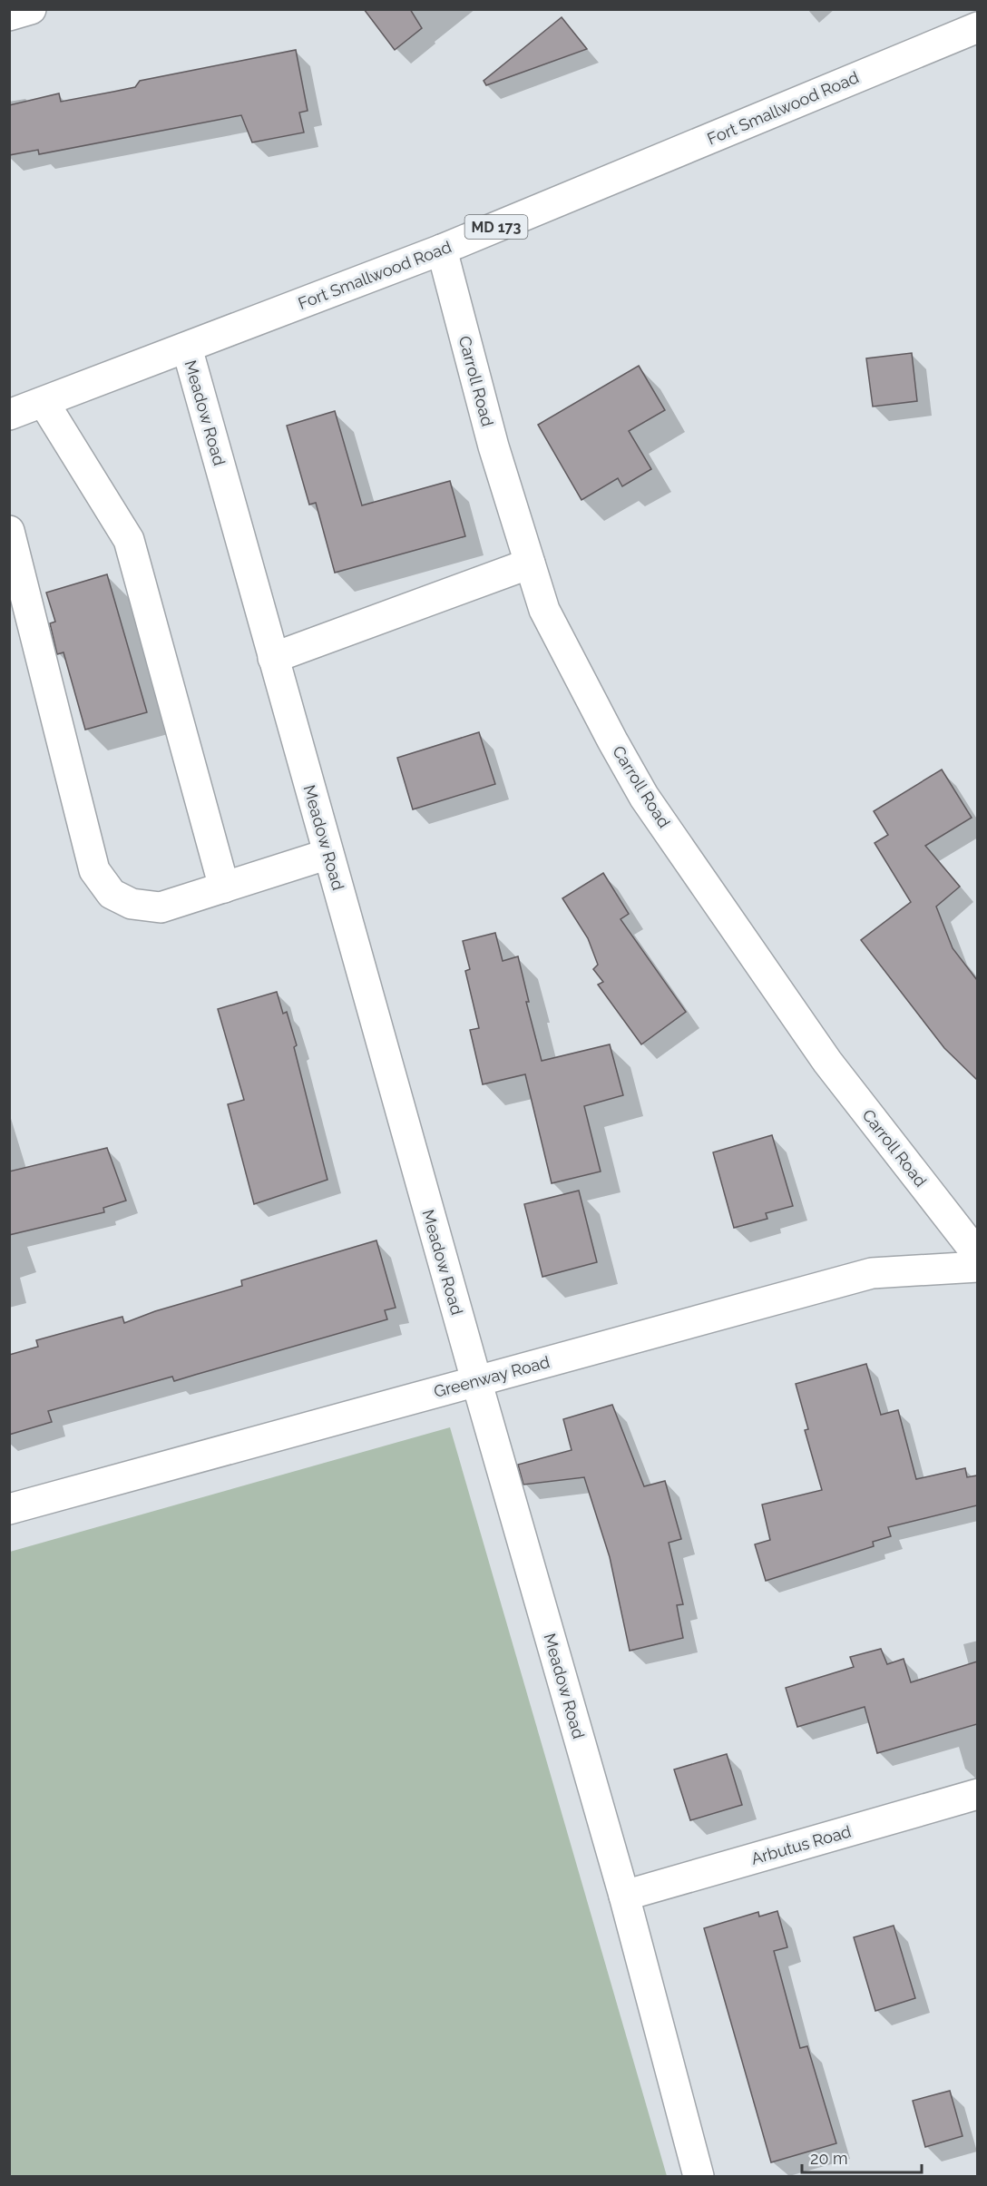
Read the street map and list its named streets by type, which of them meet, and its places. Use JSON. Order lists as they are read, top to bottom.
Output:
{
  "streets": {
    "street": [
      "Fort Smallwood Road",
      "MD 173",
      "Carroll Road",
      "Meadow Road",
      "Greenway Road",
      "Arbutus Road"
    ]
  },
  "crossings": [
    ["Fort Smallwood Road", "Carroll Road"],
    ["Fort Smallwood Road", "Meadow Road"],
    ["Meadow Road", "Greenway Road"],
    ["Meadow Road", "Arbutus Road"]
  ],
  "scale_bar": "20 m"
}
